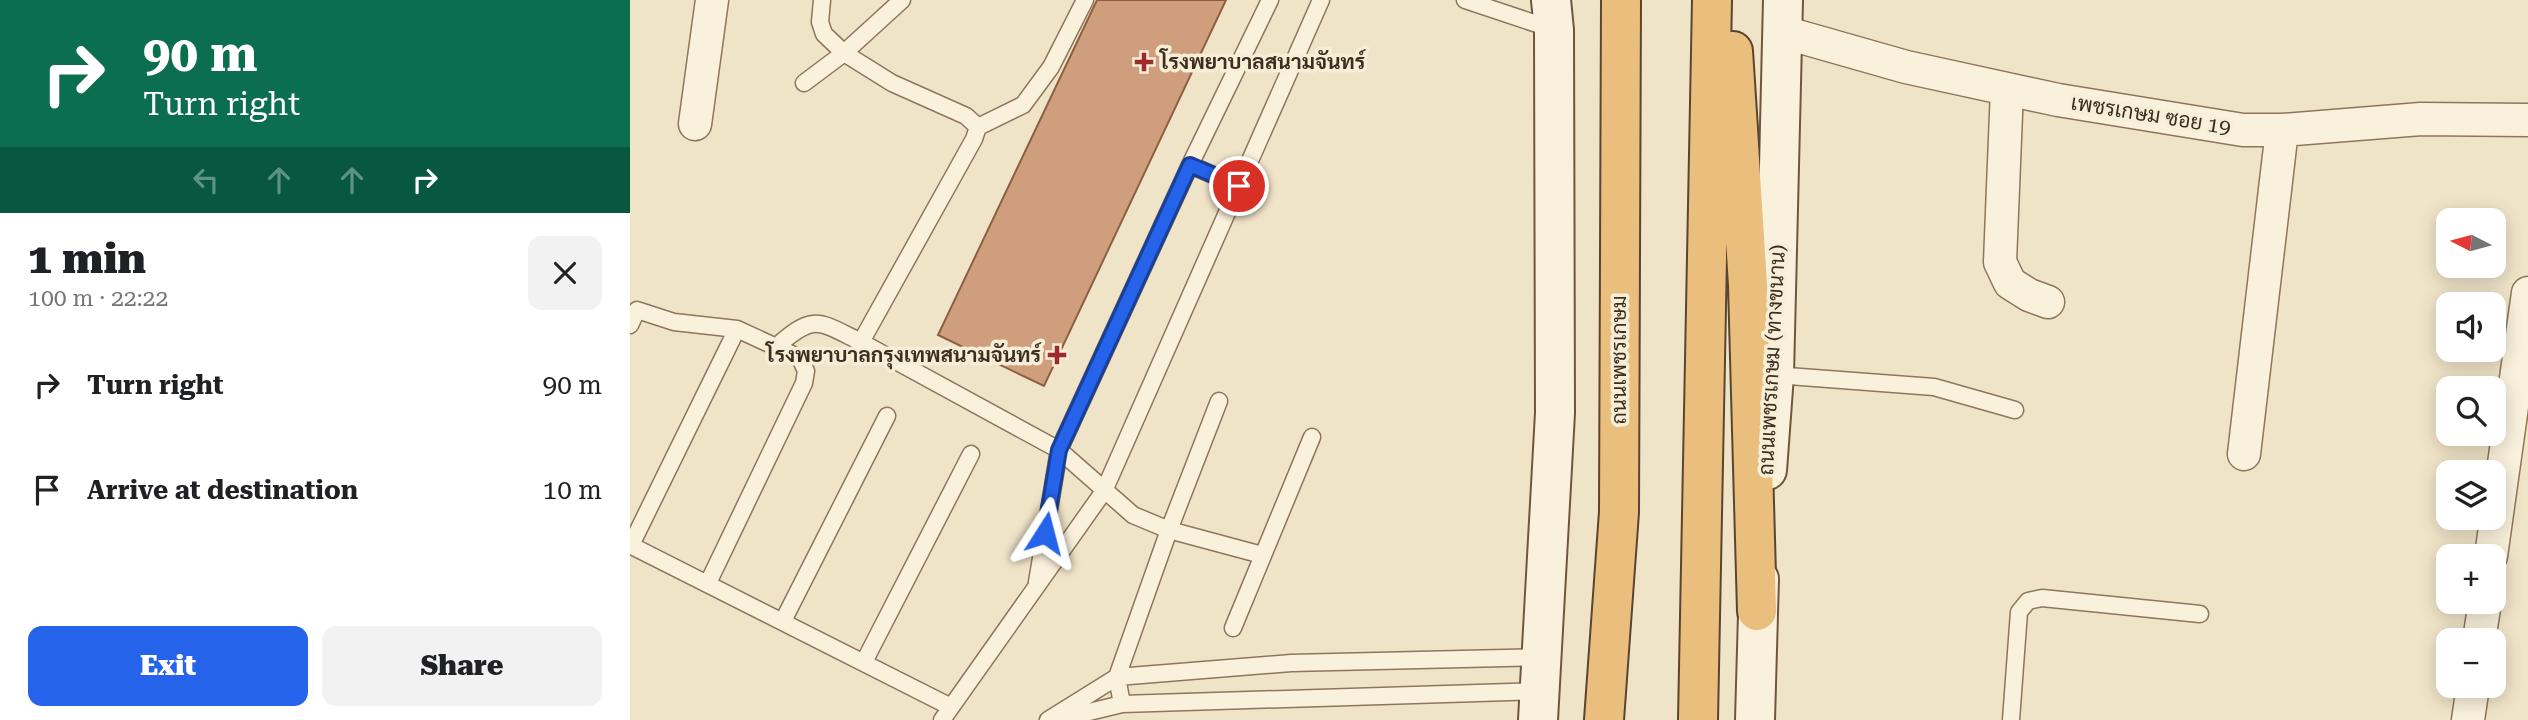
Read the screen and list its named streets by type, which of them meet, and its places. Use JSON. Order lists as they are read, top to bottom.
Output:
{
  "streets": {
    "highway": ["ถนนเพชรเกษม"],
    "main road": ["ถนนเพชรเกษม (ทางขนาน)"],
    "street": ["เพชรเกษม ซอย 19"]
  },
  "crossings": [
    ["เพชรเกษม ซอย 19", "ถนนเพชรเกษม (ทางขนาน)"]
  ],
  "places": {
    "health": ["โรงพยาบาลสนามจันทร์", "โรงพยาบาลกรุงเทพสนามจันทร์"]
  },
  "north": "left",
  "page": {
    "turn": ["90 m", "Turn right"],
    "map_buttons": ["+", "−"],
    "heading": ["1 min", "100 m · 22:22"],
    "list": [
      {
        "name": "Turn right",
        "value": "90 m"
      },
      {
        "name": "Arrive at destination",
        "value": "10 m"
      }
    ],
    "buttons": ["Exit", "Share"]
  }
}
